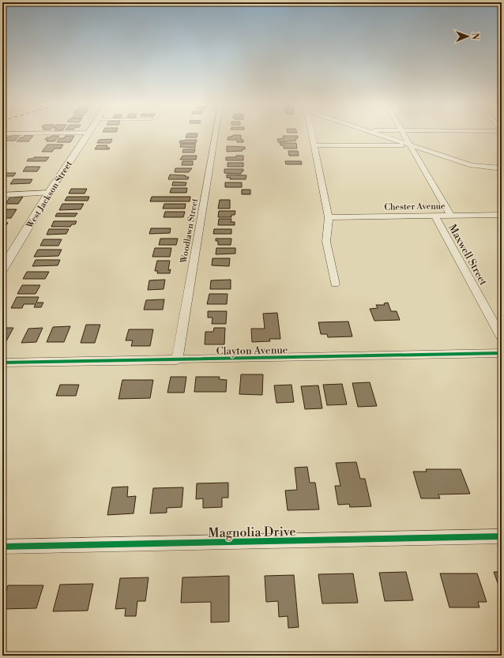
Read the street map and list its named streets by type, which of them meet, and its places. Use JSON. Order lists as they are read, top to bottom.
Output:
{
  "streets": {
    "street": [
      "West Jackson Street",
      "Chester Avenue",
      "Woodlawn Street",
      "Maxwell Street",
      "Clayton Avenue",
      "Magnolia Drive"
    ]
  },
  "crossings": [
    ["Chester Avenue", "Maxwell Street"],
    ["Woodlawn Street", "Clayton Avenue"]
  ],
  "north": "right"
}
